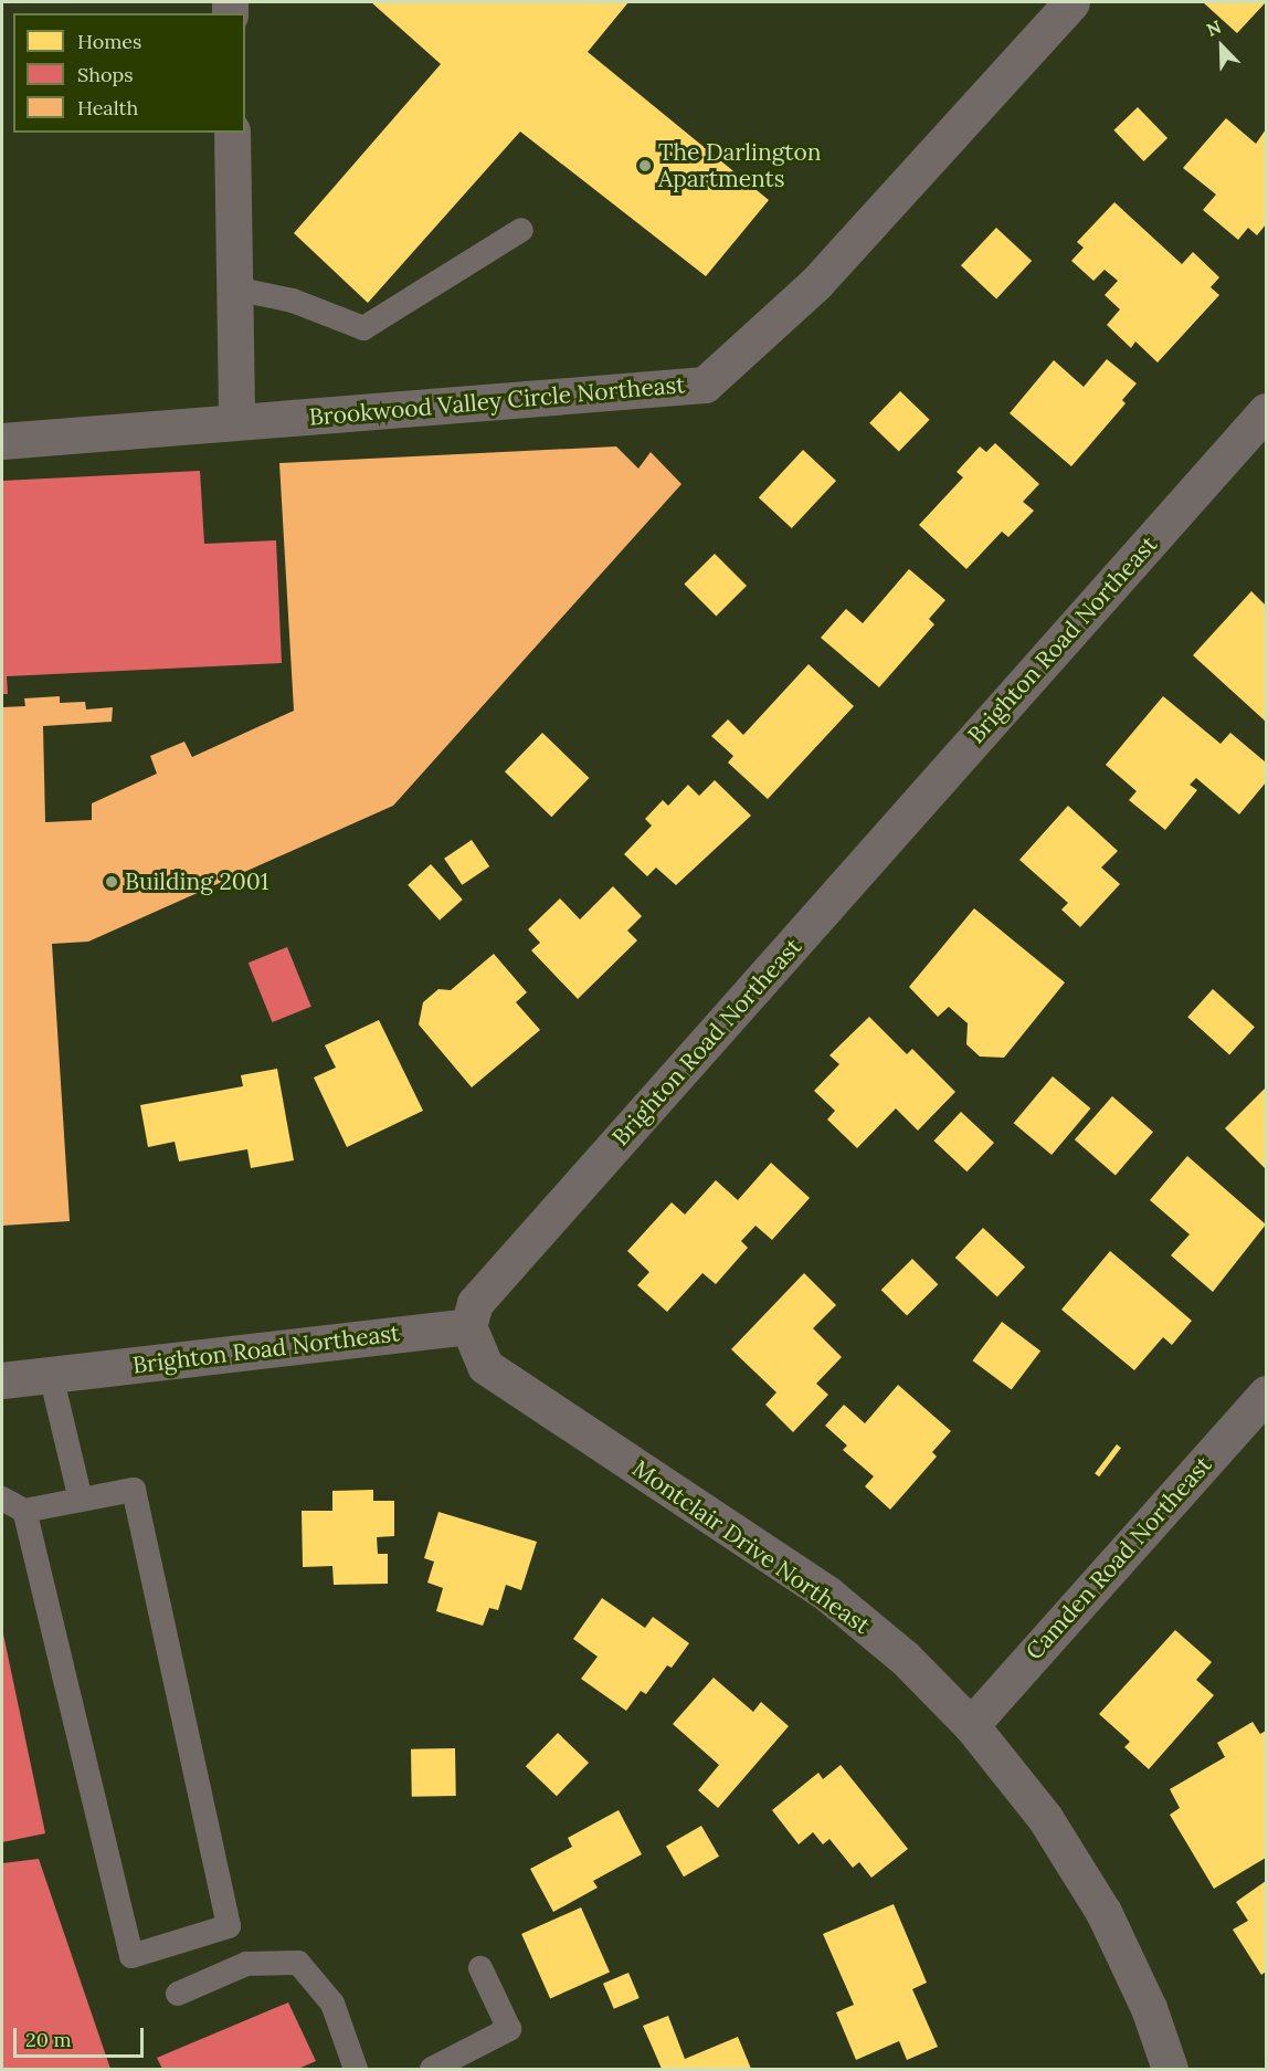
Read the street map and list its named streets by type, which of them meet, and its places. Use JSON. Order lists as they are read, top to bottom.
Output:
{
  "streets": {
    "street": [
      "Brookwood Valley Circle Northeast",
      "Brighton Road Northeast",
      "Montclair Drive Northeast",
      "Camden Road Northeast"
    ]
  },
  "crossings": [
    ["Brighton Road Northeast", "Montclair Drive Northeast"],
    ["Montclair Drive Northeast", "Camden Road Northeast"]
  ],
  "places": ["The Darlington Apartments", "Building 2001"],
  "legend": ["Homes", "Shops", "Health"],
  "scale_bar": "20 m",
  "north": "top left"
}
